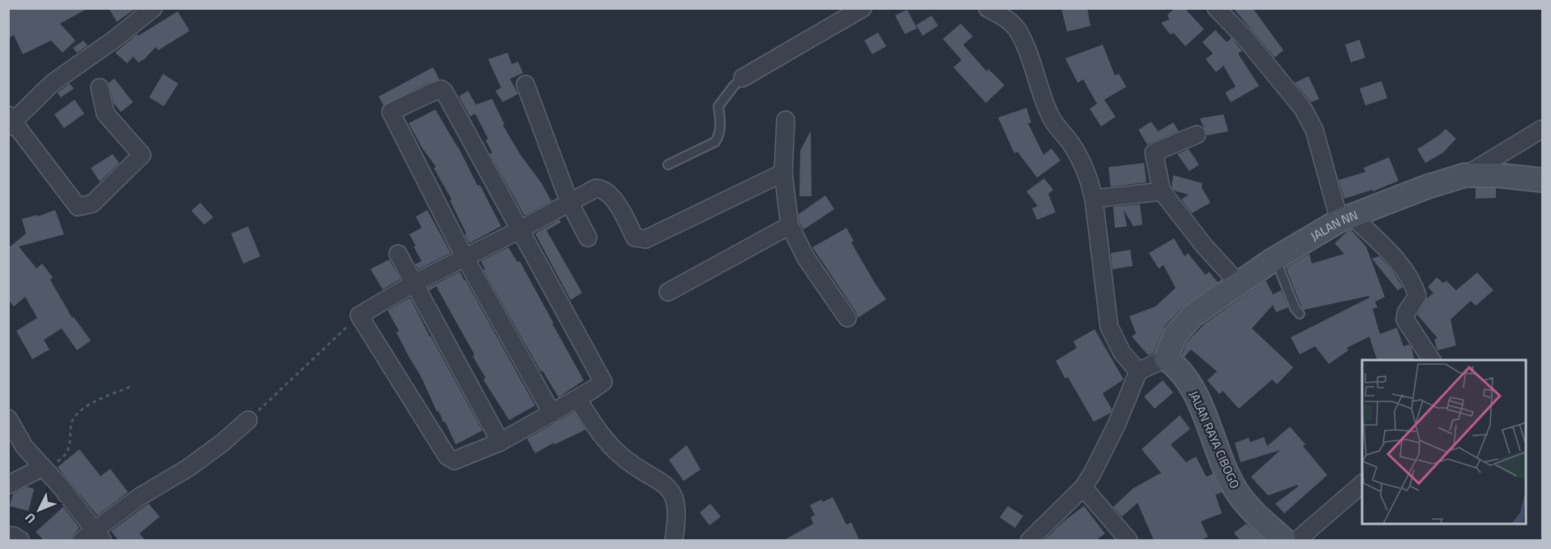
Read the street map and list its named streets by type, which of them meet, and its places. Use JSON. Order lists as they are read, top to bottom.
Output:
{
  "streets": {
    "street": ["JALAN NN", "JALAN RAYA CIBOGO"]
  },
  "crossings": [
    ["JALAN NN", "JALAN RAYA CIBOGO"]
  ],
  "north": "bottom left"
}
